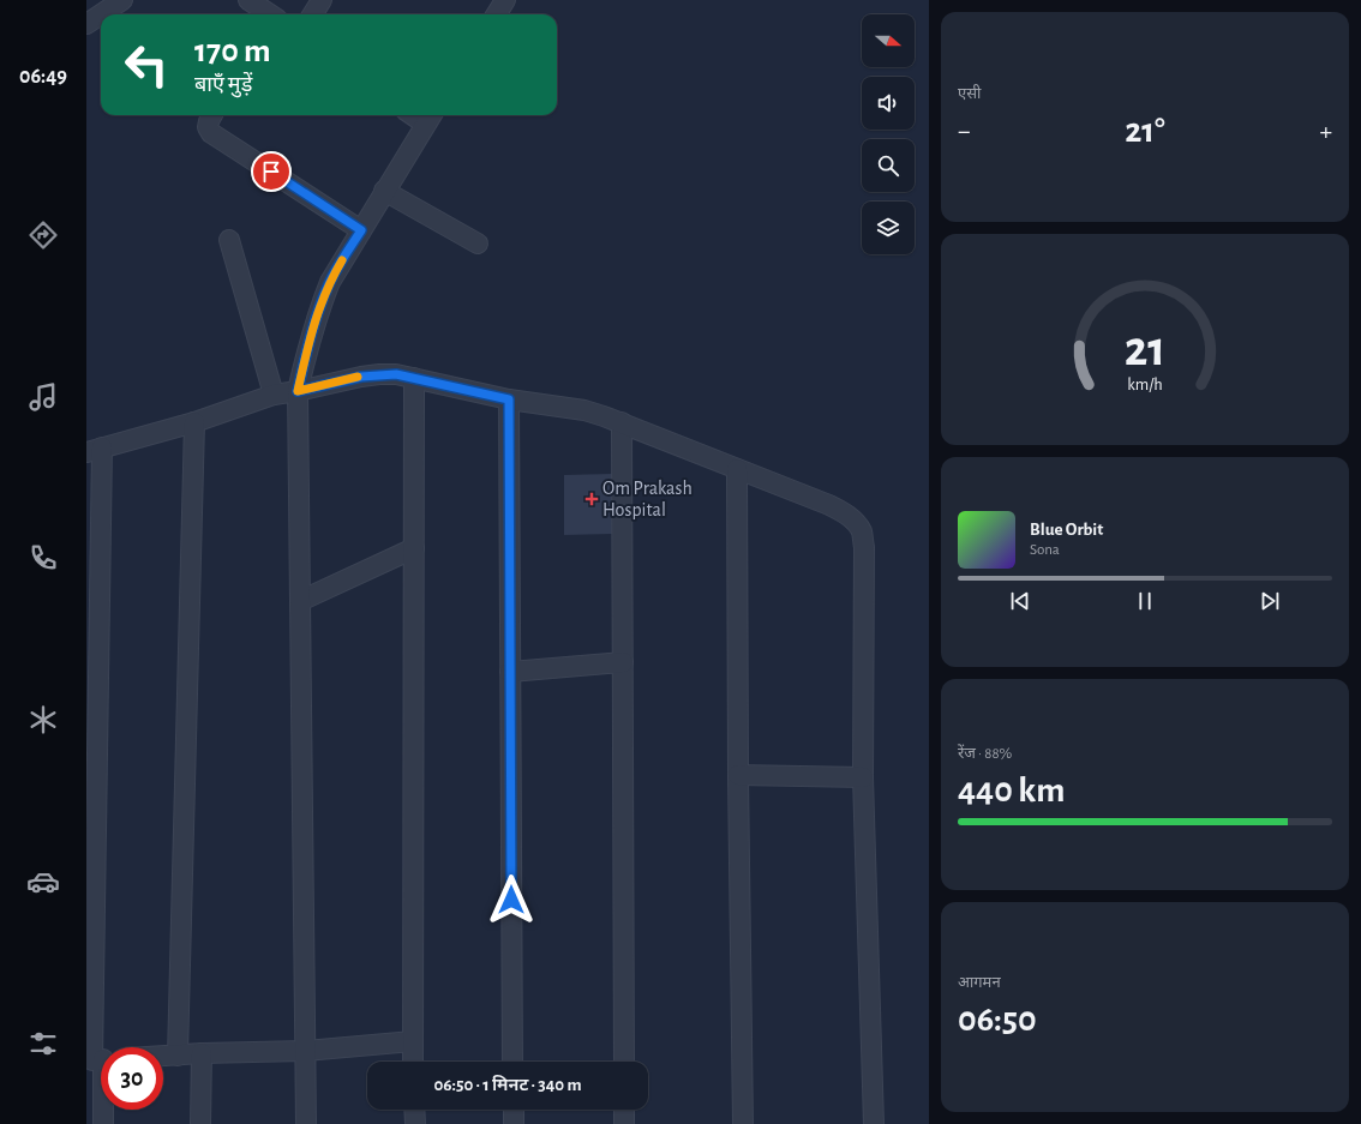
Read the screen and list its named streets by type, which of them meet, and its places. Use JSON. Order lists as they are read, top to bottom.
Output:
{
  "places": {
    "health": ["Om Prakash Hospital"]
  },
  "north": "right",
  "page": {
    "tabs": "06:49",
    "tile": [
      "एसी",
      ["रेंज · 88%", "440 km"],
      ["आगमन", "06:50"]
    ],
    "turn": ["170 m", "बाएँ मुड़ें"],
    "heat": ["−", "21°", "+"],
    "song": ["Blue Orbit", "Sona"],
    "limit": "30",
    "trip": "06:50 · 1 मिनट · 340 m",
    "gauge": ["21", "km/h"]
  }
}
